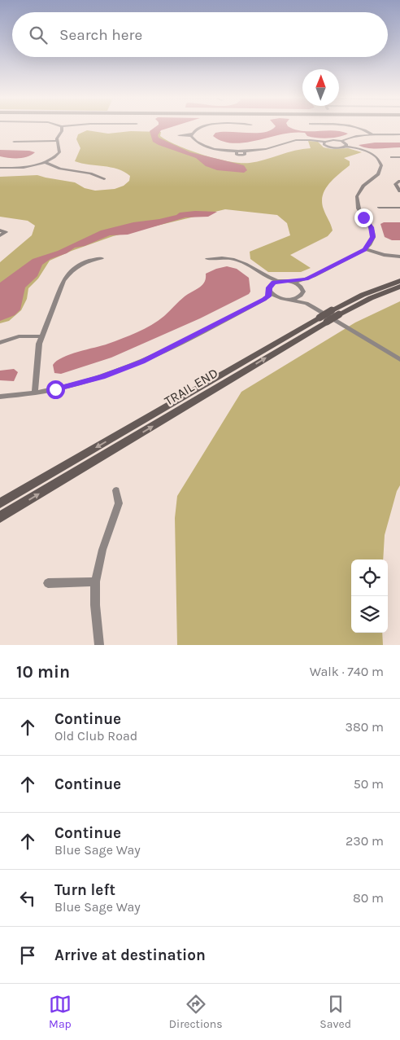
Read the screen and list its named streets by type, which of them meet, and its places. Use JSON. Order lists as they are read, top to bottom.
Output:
{
  "streets": {
    "street": ["TRAIL END"]
  },
  "north": "top",
  "page": {
    "search": "Search here",
    "heading": ["10 min", "Walk · 740 m"],
    "list": [
      ["Continue", "Old Club Road", "380 m"],
      ["Continue", "50 m"],
      ["Continue", "Blue Sage Way", "230 m"],
      ["Turn left", "Blue Sage Way", "80 m"],
      "Arrive at destination"
    ],
    "nav": ["Map", "Directions", "Saved"]
  }
}
